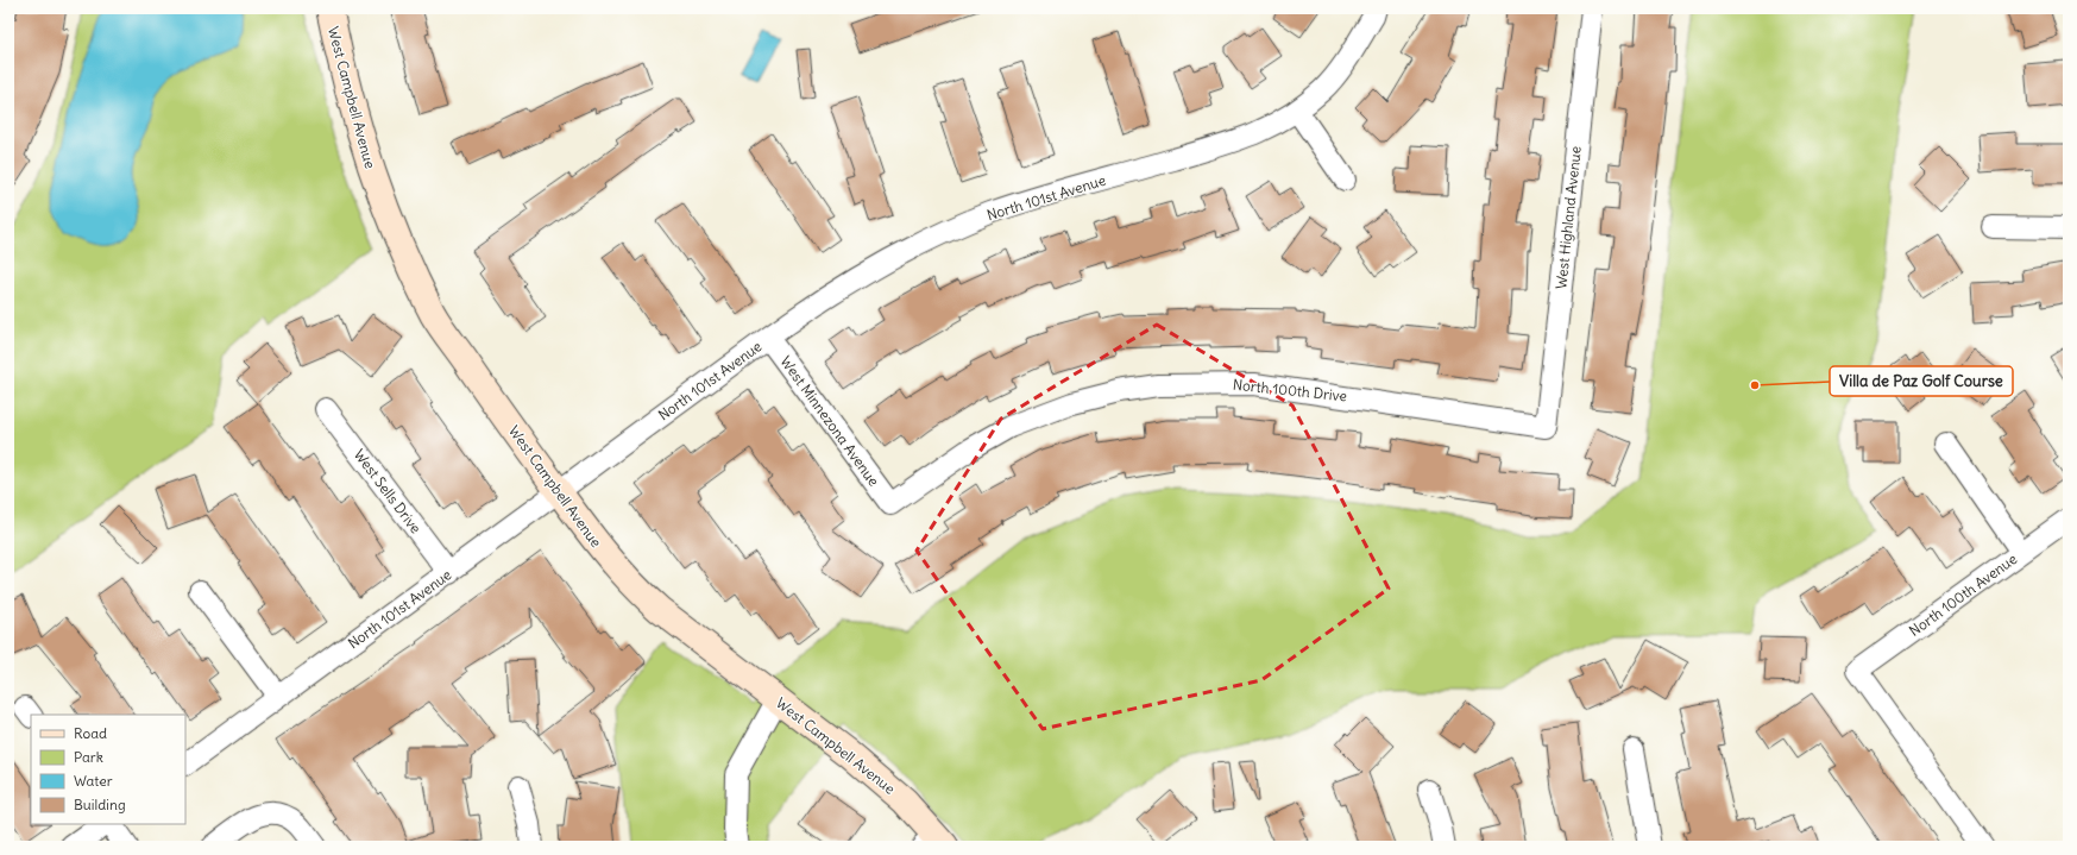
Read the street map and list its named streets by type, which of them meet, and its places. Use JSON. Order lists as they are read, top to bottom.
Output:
{
  "streets": {
    "street": [
      "West Campbell Avenue",
      "North 101st Avenue",
      "West Highland Avenue",
      "North 100th Drive",
      "West Minnezona Avenue",
      "West Sells Drive",
      "North 100th Avenue"
    ]
  },
  "crossings": [
    ["West Campbell Avenue", "North 101st Avenue"],
    ["North 101st Avenue", "West Minnezona Avenue"],
    ["North 101st Avenue", "West Sells Drive"],
    ["West Highland Avenue", "North 100th Drive"],
    ["North 100th Drive", "West Minnezona Avenue"]
  ],
  "places": ["Villa de Paz Golf Course"],
  "legend": [
    "Road",
    "Park",
    "Water",
    "Building"
  ]
}
